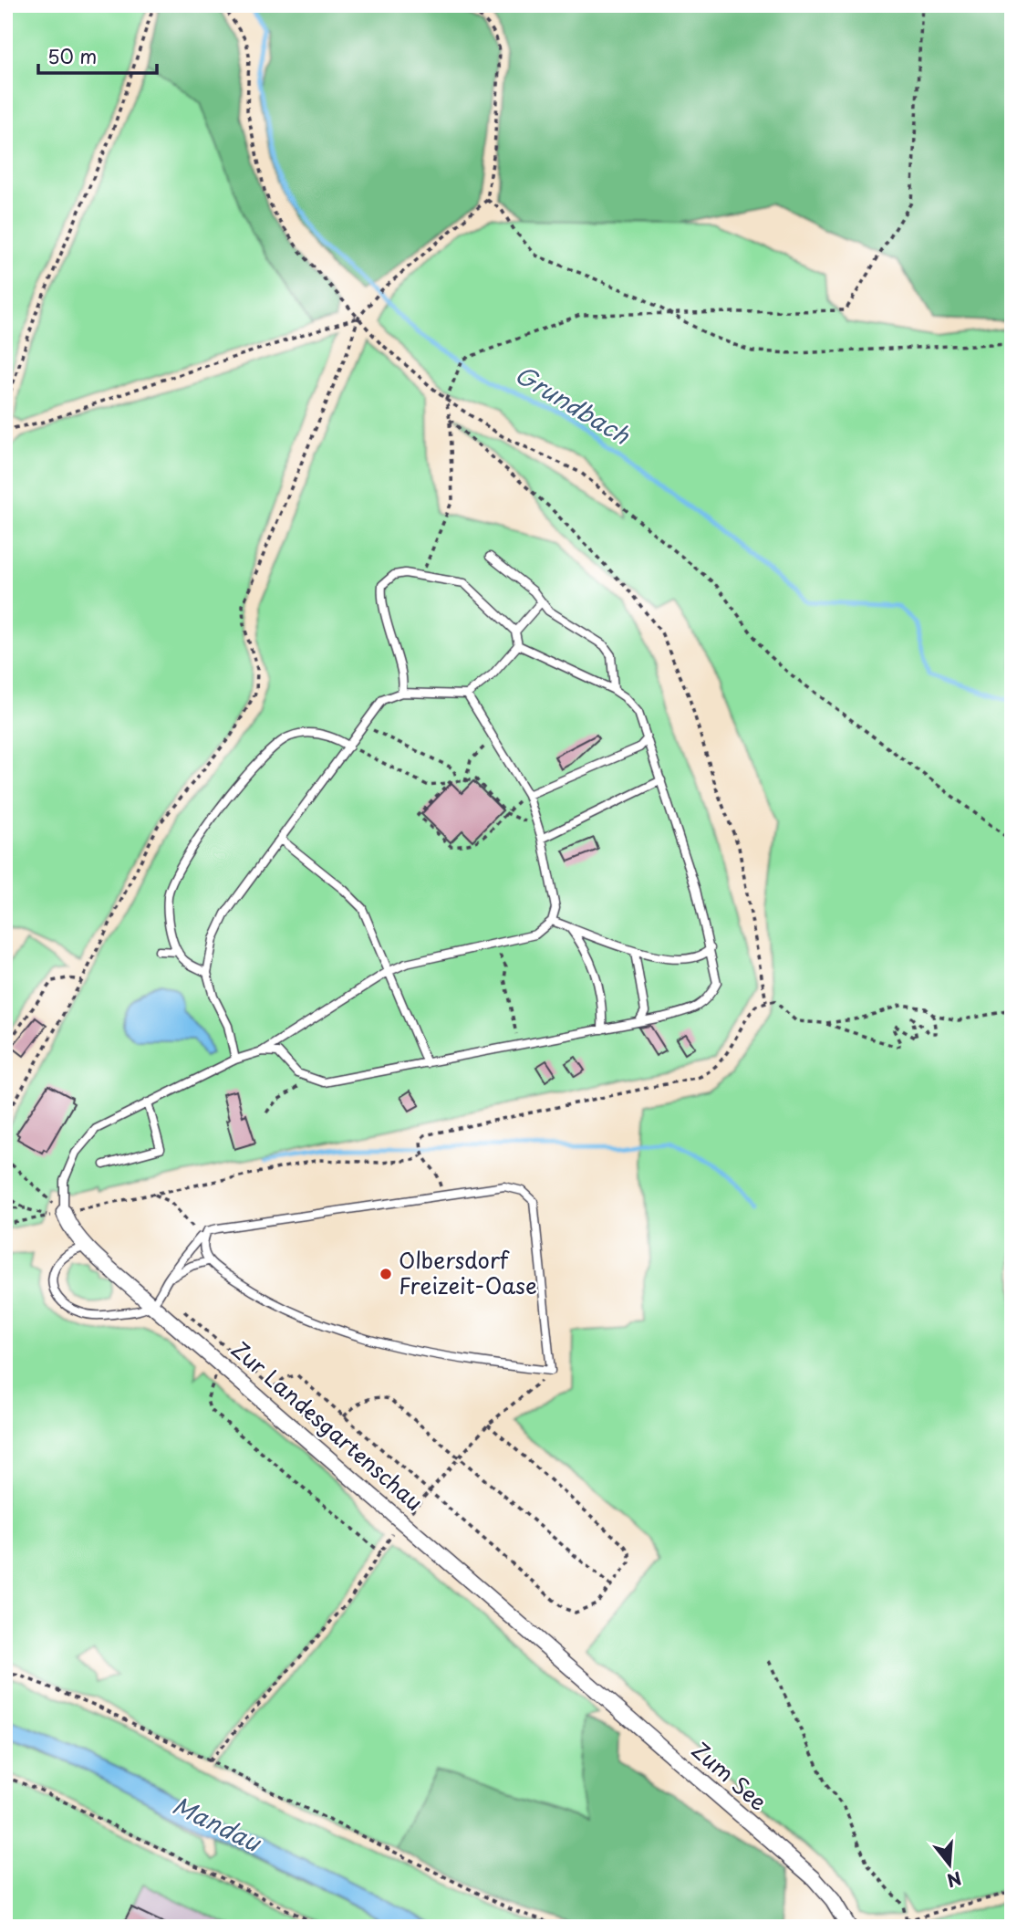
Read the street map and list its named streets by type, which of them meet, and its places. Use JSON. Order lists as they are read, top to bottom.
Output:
{
  "streets": {
    "street": ["Zur Landesgartenschau", "Zum See"]
  },
  "crossings": [
    ["Zur Landesgartenschau", "Zum See"]
  ],
  "water": ["Grundbach", "Mandau"],
  "places": ["Olbersdorf Freizeit-Oase"],
  "scale_bar": "50 m",
  "north": "bottom"
}
